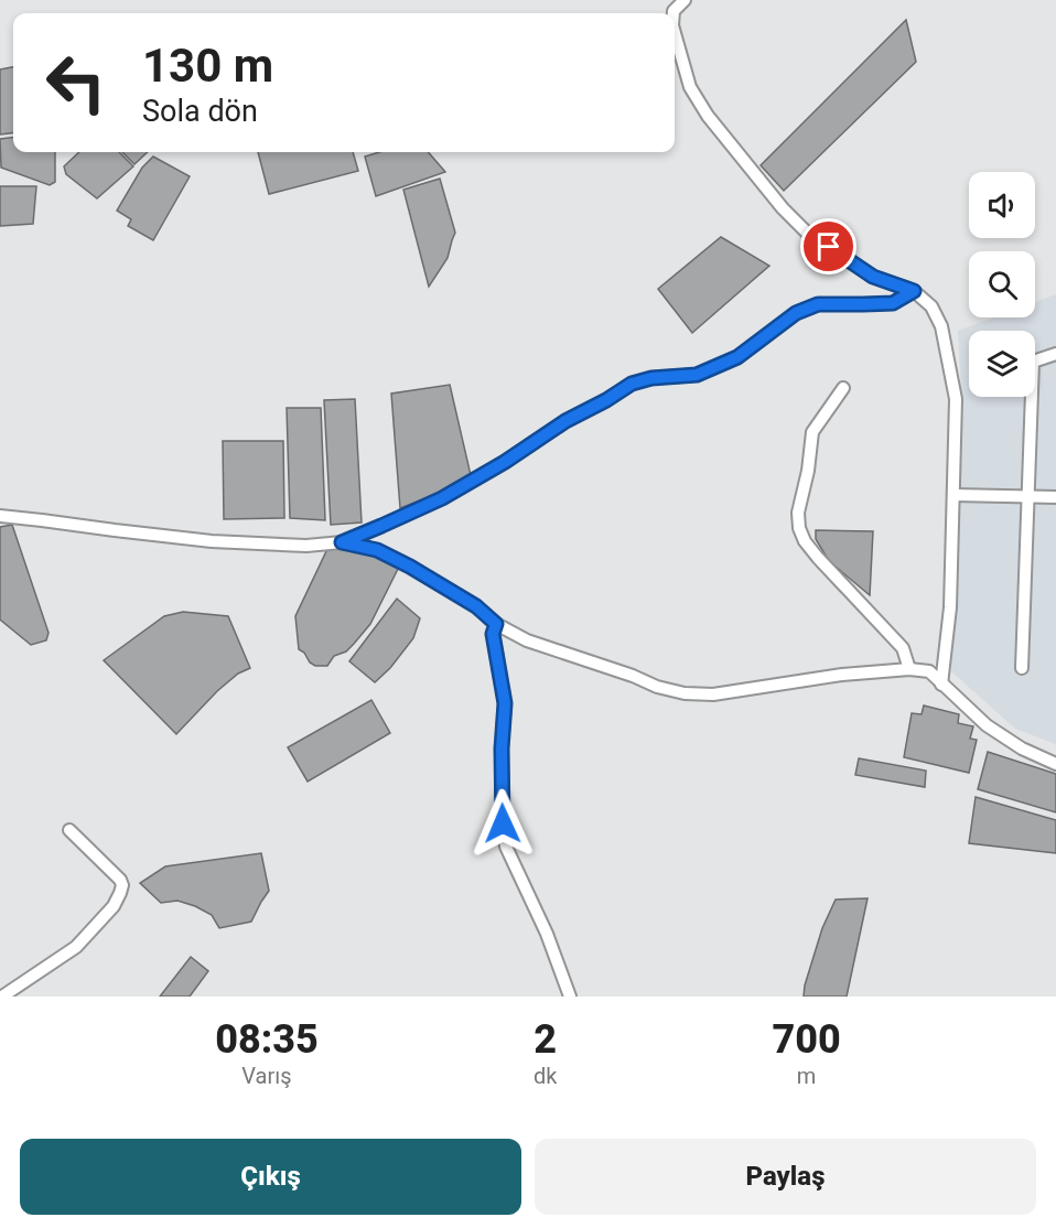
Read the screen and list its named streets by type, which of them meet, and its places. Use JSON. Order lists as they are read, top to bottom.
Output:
{
  "page": {
    "turn": ["130 m", "Sola dön"],
    "eta": [
      "08:35",
      "Varış",
      "2",
      "dk",
      "700",
      "m"
    ],
    "buttons": ["Çıkış", "Paylaş"]
  }
}
